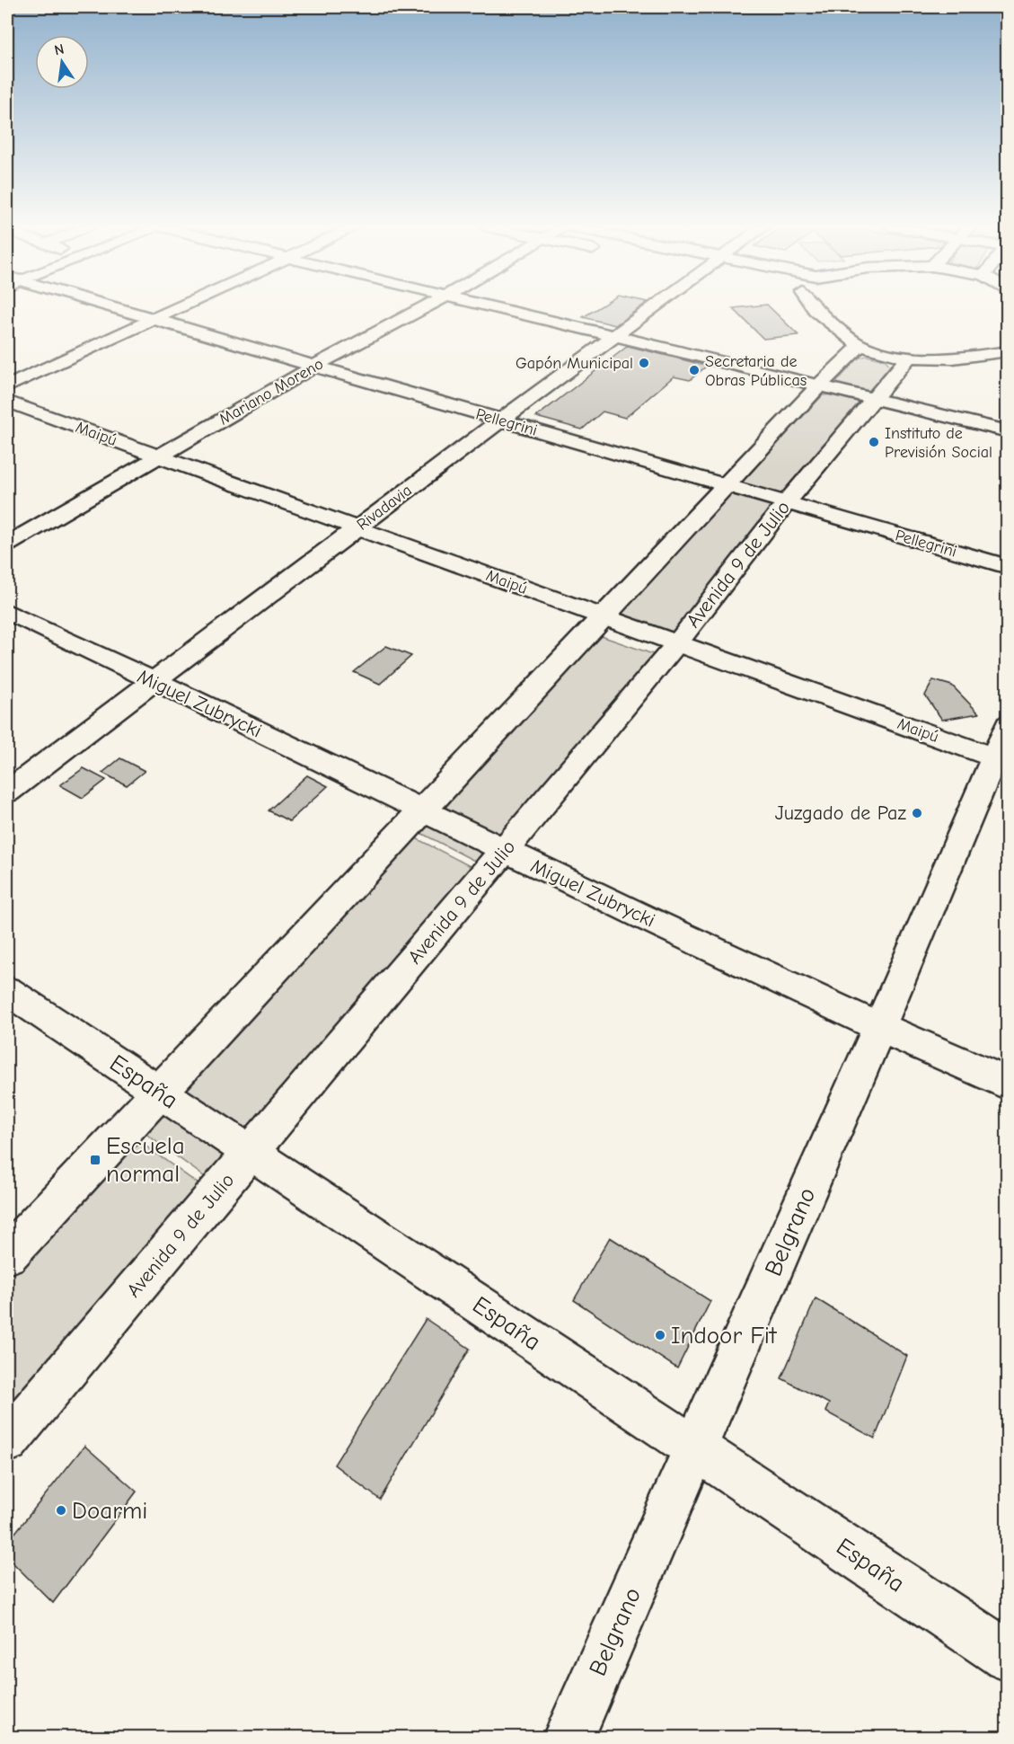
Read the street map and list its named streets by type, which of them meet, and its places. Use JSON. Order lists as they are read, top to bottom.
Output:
{
  "streets": {
    "street": [
      "Mariano Moreno",
      "Pellegrini",
      "Maipú",
      "Rivadavia",
      "Avenida 9 de Julio",
      "Miguel Zubrycki",
      "España",
      "Belgrano"
    ]
  },
  "crossings": [
    ["Mariano Moreno", "Pellegrini"],
    ["Mariano Moreno", "Maipú"],
    ["Pellegrini", "Rivadavia"],
    ["Pellegrini", "Avenida 9 de Julio"],
    ["Maipú", "Rivadavia"],
    ["Maipú", "Avenida 9 de Julio"],
    ["Maipú", "Belgrano"],
    ["Rivadavia", "Miguel Zubrycki"],
    ["Avenida 9 de Julio", "Miguel Zubrycki"],
    ["Avenida 9 de Julio", "España"],
    ["Miguel Zubrycki", "Belgrano"],
    ["España", "Belgrano"]
  ],
  "places": {
    "other": [
      "Gapón Municipal",
      "Secretaria de Obras Públicas",
      "Instituto de Previsión Social",
      "Juzgado de Paz",
      "Indoor Fit",
      "Doarmi"
    ],
    "transit": ["Escuela normal"]
  },
  "north": "top"
}
